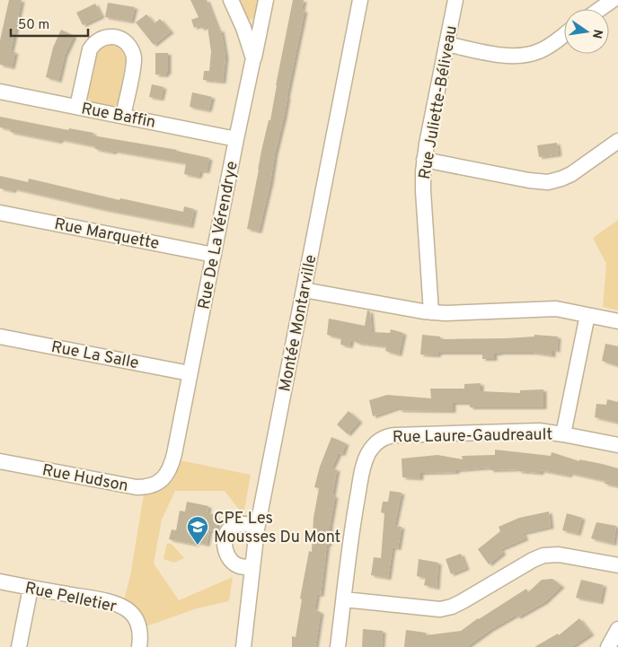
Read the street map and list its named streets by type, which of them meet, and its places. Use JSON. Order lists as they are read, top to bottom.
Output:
{
  "streets": {
    "street": [
      "Rue Juliette-Béliveau",
      "Rue Baffin",
      "Rue Marquette",
      "Rue De La Vérendrye",
      "Montée Montarville",
      "Rue La Salle",
      "Rue Laure-Gaudreault",
      "Rue Hudson",
      "Rue Pelletier"
    ]
  },
  "crossings": [
    ["Rue Baffin", "Rue De La Vérendrye"],
    ["Rue Marquette", "Rue De La Vérendrye"],
    ["Rue De La Vérendrye", "Rue La Salle"],
    ["Rue De La Vérendrye", "Rue Hudson"]
  ],
  "places": {
    "school or university": ["CPE Les Mousses Du Mont"]
  },
  "scale_bar": "50 m",
  "north": "right"
}
